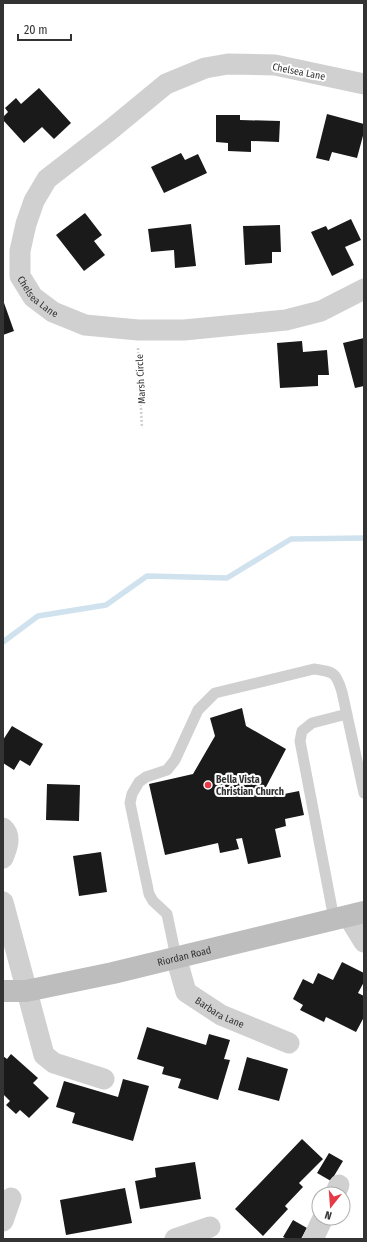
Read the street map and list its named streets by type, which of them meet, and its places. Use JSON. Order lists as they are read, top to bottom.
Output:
{
  "streets": {
    "street": ["Chelsea Lane", "Riordan Road", "Barbara Lane"],
    "path": ["Marsh Circle"]
  },
  "crossings": [
    ["Chelsea Lane", "Marsh Circle"],
    ["Riordan Road", "Barbara Lane"]
  ],
  "places": ["Bella Vista Christian Church"],
  "scale_bar": "20 m",
  "north": "bottom"
}
